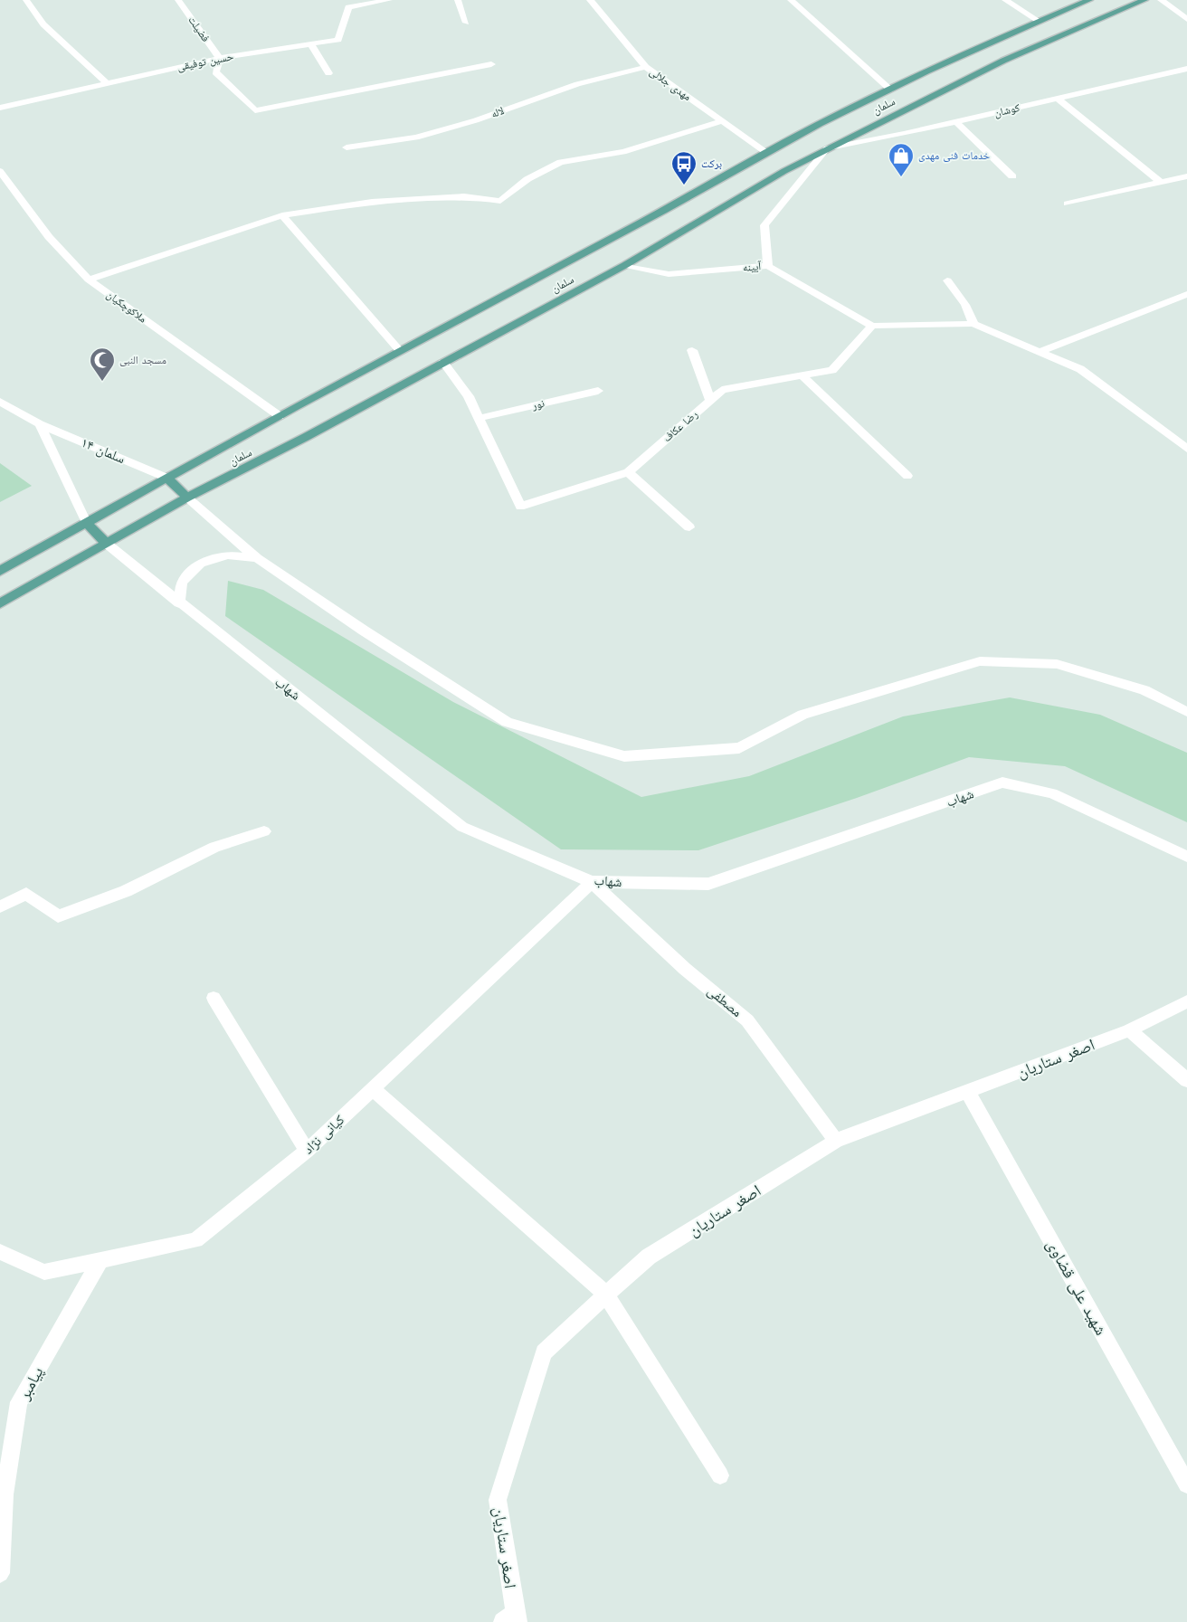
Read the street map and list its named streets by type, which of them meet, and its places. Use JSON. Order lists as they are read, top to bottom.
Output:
{
  "streets": {
    "main road": ["سلمان"],
    "street": [
      "فضیلت",
      "حسین توفیقی",
      "مهدی جلالی",
      "کوشان",
      "لاله",
      "آیینه",
      "ملاکوچکیان",
      "نور",
      "رضا عکاف",
      "سلمان ۱۴",
      "شهاب",
      "مصطفی",
      "اصغر ستاریان",
      "کیانی نژاد",
      "شهید علی قضاوی",
      "پیامبر"
    ]
  },
  "crossings": [
    ["فضیلت", "حسین توفیقی"],
    ["مهدی جلالی", "سلمان"],
    ["مهدی جلالی", "لاله"],
    ["سلمان", "کوشان"],
    ["سلمان", "آیینه"],
    ["سلمان", "ملاکوچکیان"],
    ["سلمان", "رضا عکاف"],
    ["سلمان", "سلمان ۱۴"],
    ["سلمان", "شهاب"],
    ["کوشان", "آیینه"],
    ["نور", "رضا عکاف"],
    ["شهاب", "مصطفی"],
    ["شهاب", "کیانی نژاد"],
    ["مصطفی", "اصغر ستاریان"],
    ["مصطفی", "کیانی نژاد"],
    ["اصغر ستاریان", "شهید علی قضاوی"],
    ["کیانی نژاد", "پیامبر"]
  ],
  "places": {
    "shop": ["خدمات فنی مهدی"],
    "bus stop": ["برکت"],
    "mosque": ["مسجد النبی"]
  }
}
